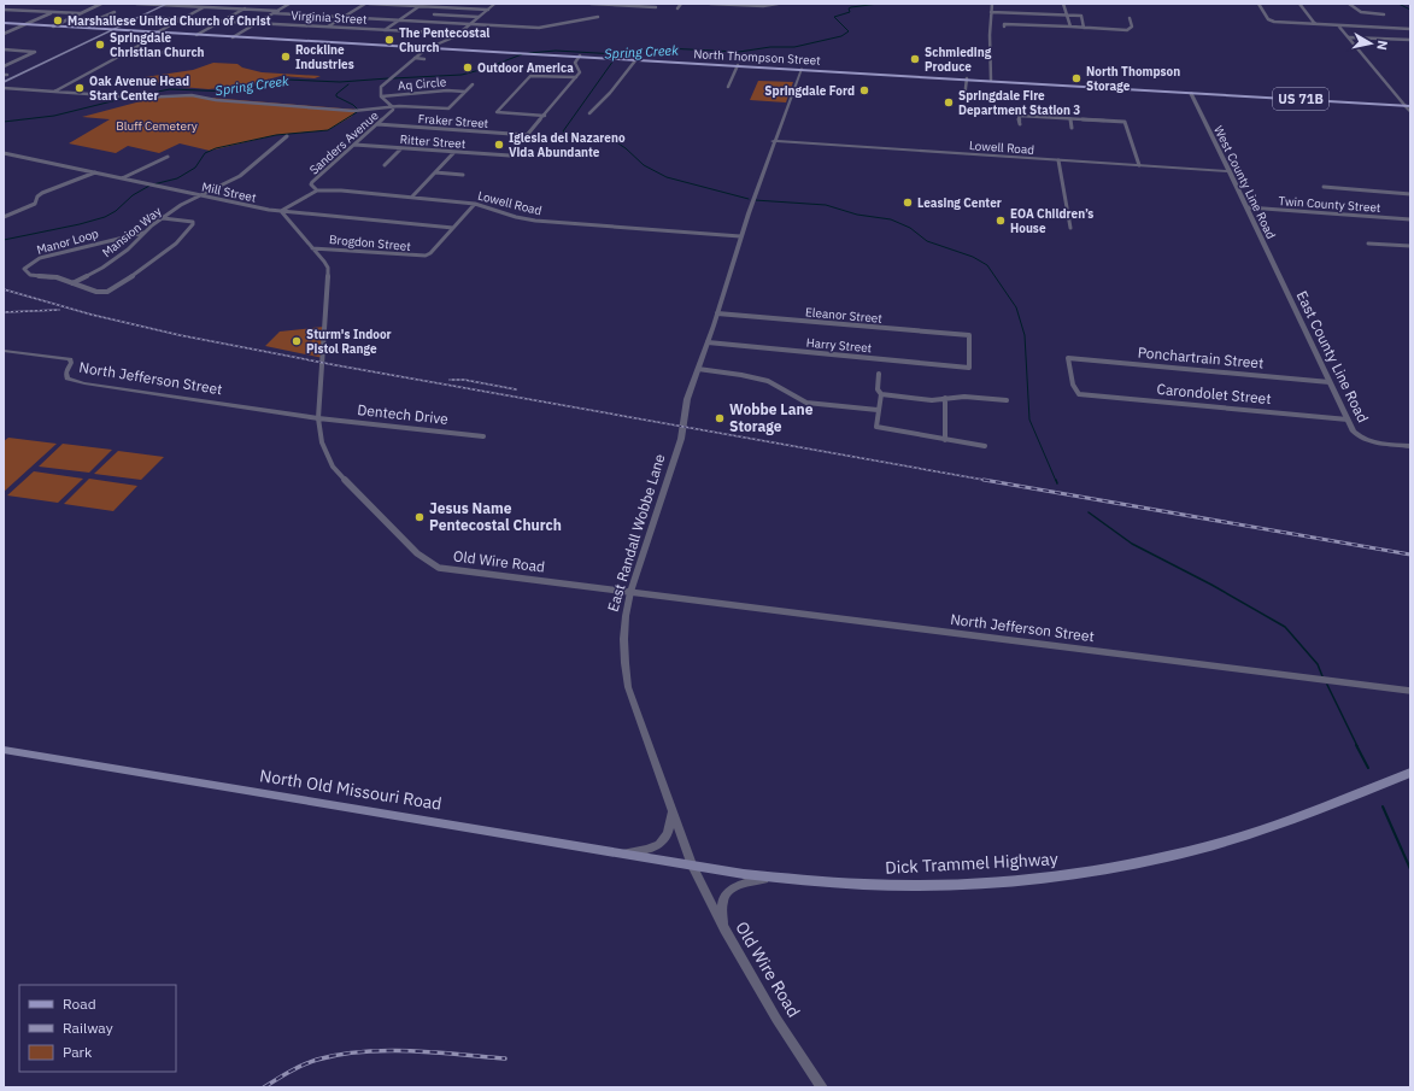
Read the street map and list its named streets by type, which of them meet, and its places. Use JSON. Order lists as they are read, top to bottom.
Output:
{
  "streets": {
    "main road": [
      "North Thompson Street",
      "US 71B",
      "North Old Missouri Road",
      "Dick Trammel Highway"
    ],
    "street": [
      "Virginia Street",
      "Aq Circle",
      "Fraker Street",
      "Ritter Street",
      "Sanders Avenue",
      "Lowell Road",
      "West County Line Road",
      "Mill Street",
      "Twin County Street",
      "Mansion Way",
      "Manor Loop",
      "Brogdon Street",
      "Eleanor Street",
      "Harry Street",
      "East County Line Road",
      "Ponchartrain Street",
      "North Jefferson Street",
      "Carondolet Street",
      "Dentech Drive",
      "East Randall Wobbe Lane",
      "Old Wire Road"
    ]
  },
  "crossings": [
    ["North Thompson Street", "US 71B"],
    ["North Thompson Street", "Sanders Avenue"],
    ["North Thompson Street", "West County Line Road"],
    ["North Thompson Street", "East Randall Wobbe Lane"],
    ["Aq Circle", "Sanders Avenue"],
    ["US 71B", "West County Line Road"],
    ["Fraker Street", "Ritter Street"],
    ["Fraker Street", "Sanders Avenue"],
    ["Ritter Street", "Sanders Avenue"],
    ["Sanders Avenue", "Lowell Road"],
    ["Lowell Road", "West County Line Road"],
    ["Lowell Road", "Mill Street"],
    ["Lowell Road", "East Randall Wobbe Lane"],
    ["Lowell Road", "Old Wire Road"],
    ["West County Line Road", "Twin County Street"],
    ["West County Line Road", "East County Line Road"],
    ["Mill Street", "Mansion Way"],
    ["Mill Street", "Brogdon Street"],
    ["Mill Street", "Old Wire Road"],
    ["Mansion Way", "Manor Loop"],
    ["Brogdon Street", "Old Wire Road"],
    ["Eleanor Street", "Harry Street"],
    ["Eleanor Street", "East Randall Wobbe Lane"],
    ["Harry Street", "East Randall Wobbe Lane"],
    ["East County Line Road", "Ponchartrain Street"],
    ["East County Line Road", "Carondolet Street"],
    ["Ponchartrain Street", "Carondolet Street"],
    ["North Jefferson Street", "Dentech Drive"],
    ["North Jefferson Street", "East Randall Wobbe Lane"],
    ["North Jefferson Street", "Old Wire Road"],
    ["Dentech Drive", "Old Wire Road"],
    ["East Randall Wobbe Lane", "Old Wire Road"],
    ["East Randall Wobbe Lane", "North Old Missouri Road"],
    ["East Randall Wobbe Lane", "Dick Trammel Highway"],
    ["Old Wire Road", "North Old Missouri Road"],
    ["Old Wire Road", "Dick Trammel Highway"],
    ["North Old Missouri Road", "Dick Trammel Highway"]
  ],
  "water": ["Spring Creek"],
  "parks": ["Bluff Cemetery"],
  "places": [
    "Marshallese United Church of Christ",
    "The Pentecostal Church",
    "Springdale Christian Church",
    "Rockline Industries",
    "Schmieding Produce",
    "Outdoor America",
    "North Thompson Storage",
    "Oak Avenue Head Start Center",
    "Springdale Ford",
    "Springdale Fire Department Station 3",
    "Iglesia del Nazareno Vida Abundante",
    "Leasing Center",
    "EOA Children’s House",
    "Sturm's Indoor Pistol Range",
    "Wobbe Lane Storage",
    "Jesus Name Pentecostal Church"
  ],
  "legend": ["Road", "Railway", "Park"],
  "north": "right"
}
